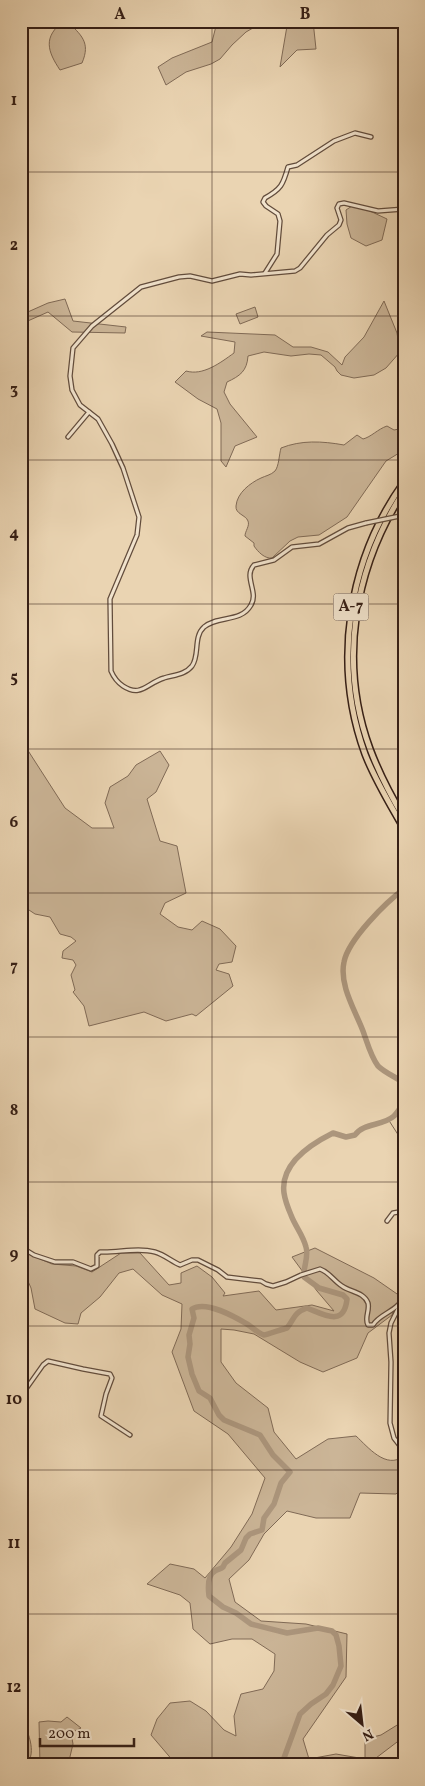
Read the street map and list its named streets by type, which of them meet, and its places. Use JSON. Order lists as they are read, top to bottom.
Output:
{
  "streets": {
    "highway": ["A-7"]
  },
  "scale_bar": "200 m",
  "north": "bottom right",
  "grid": {
    "columns": ["A", "B"],
    "rows": [
      "1",
      "2",
      "3",
      "4",
      "5",
      "6",
      "7",
      "8",
      "9",
      "10",
      "11",
      "12"
    ]
  }
}
